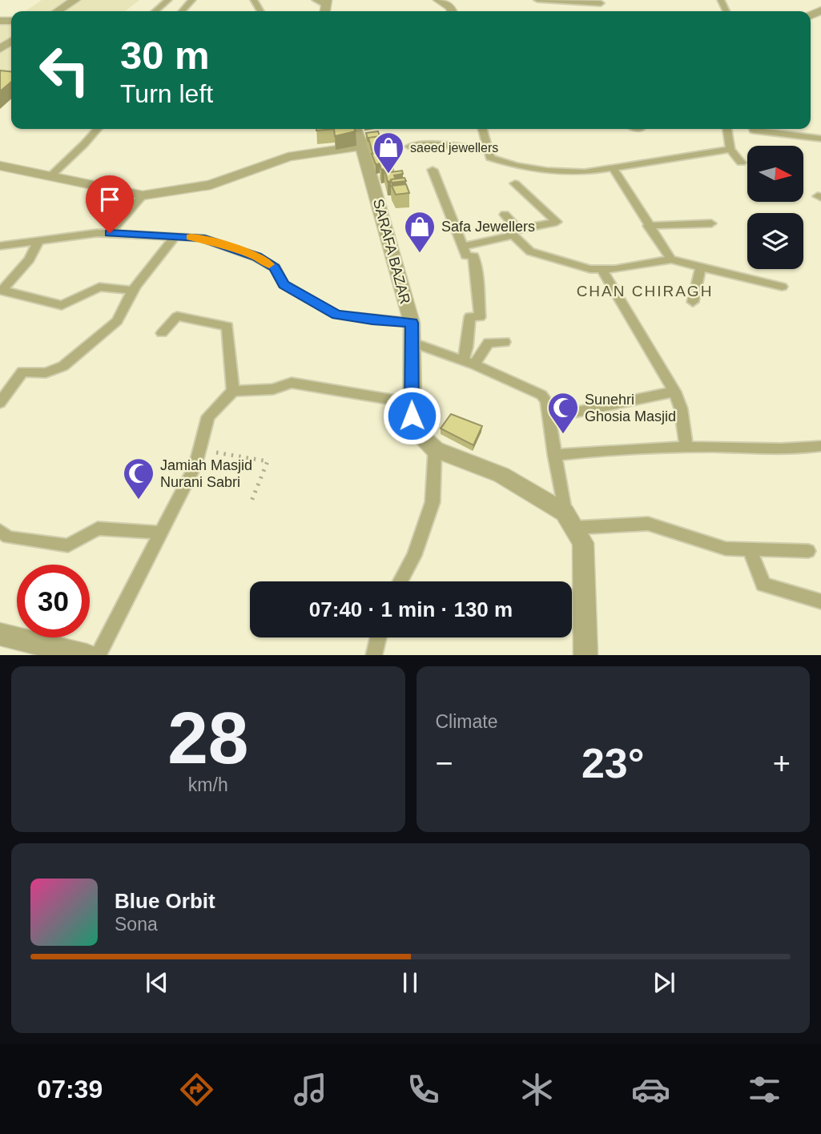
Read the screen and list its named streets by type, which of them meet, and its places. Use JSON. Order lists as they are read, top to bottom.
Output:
{
  "streets": {
    "street": ["SARAFA BAZAR"]
  },
  "districts": ["CHAN CHIRAGH"],
  "places": {
    "shop": ["saeed jewellers", "Safa Jewellers"],
    "mosque": ["Sunehri Ghosia Masjid", "Jamiah Masjid Nurani Sabri"]
  },
  "north": "right",
  "page": {
    "turn": ["30 m", "Turn left"],
    "limit": "30",
    "trip": "07:40 · 1 min · 130 m",
    "tile": [
      ["28", "km/h"],
      "Climate"
    ],
    "heat": ["−", "23°", "+"],
    "song": ["Blue Orbit", "Sona"],
    "tabs": "07:39"
  }
}
